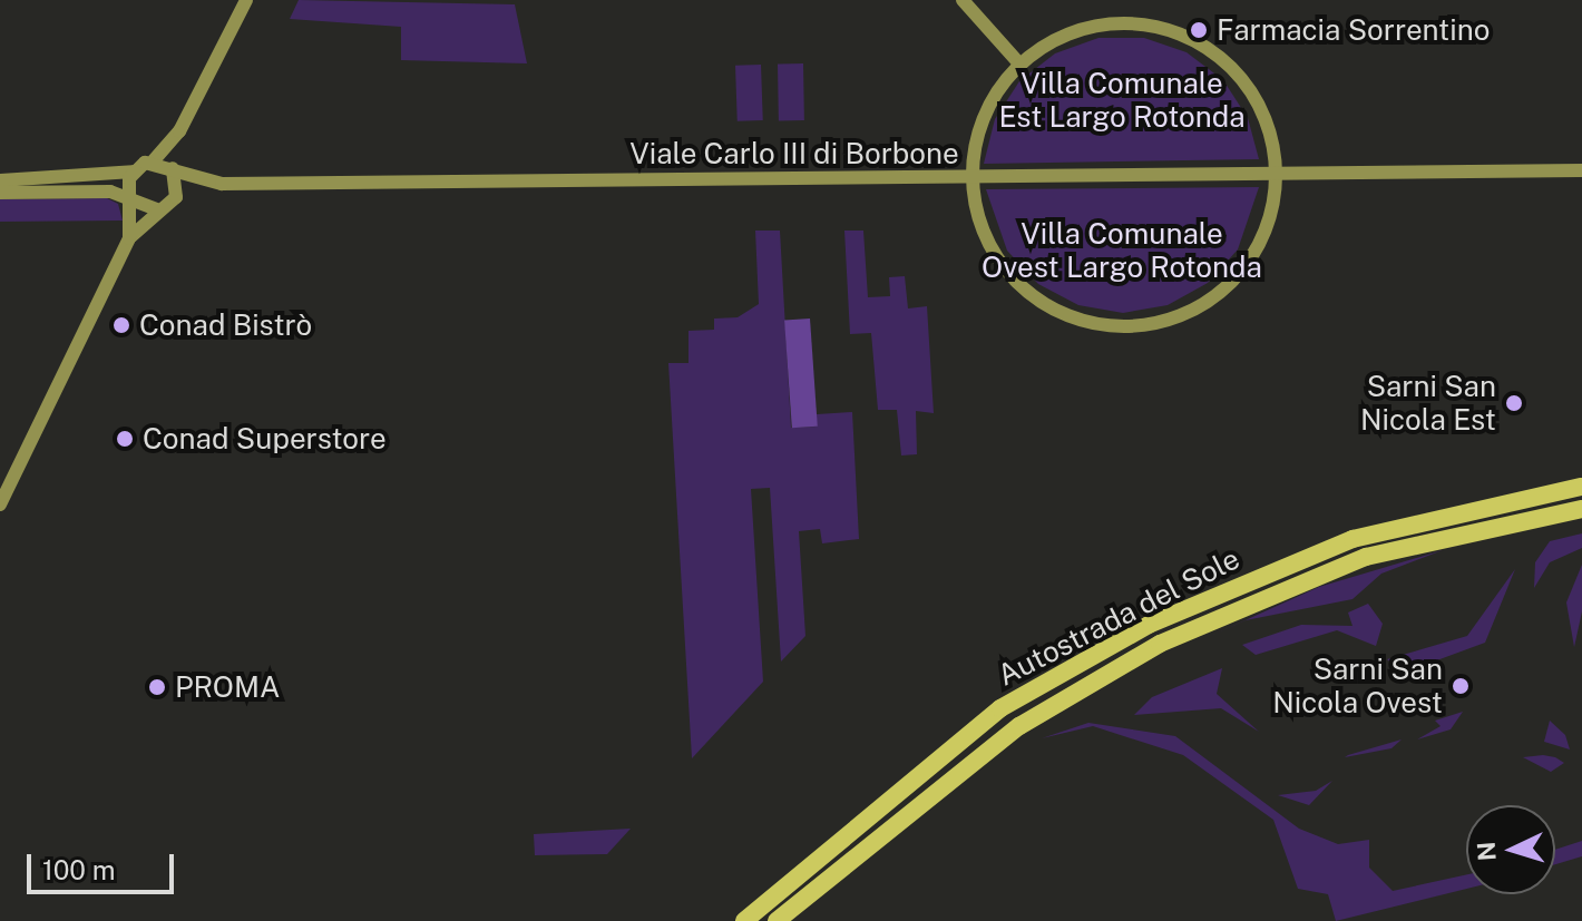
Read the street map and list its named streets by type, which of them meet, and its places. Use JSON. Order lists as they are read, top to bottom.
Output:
{
  "streets": {
    "highway": ["Autostrada del Sole"],
    "main road": ["Viale Carlo III di Borbone"]
  },
  "parks": ["Villa Comunale Est Largo Rotonda", "Villa Comunale Ovest Largo Rotonda"],
  "places": [
    "Farmacia Sorrentino",
    "Conad Bistrò",
    "Sarni San Nicola Est",
    "Conad Superstore",
    "Sarni San Nicola Ovest",
    "PROMA"
  ],
  "scale_bar": "100 m",
  "north": "left"
}
